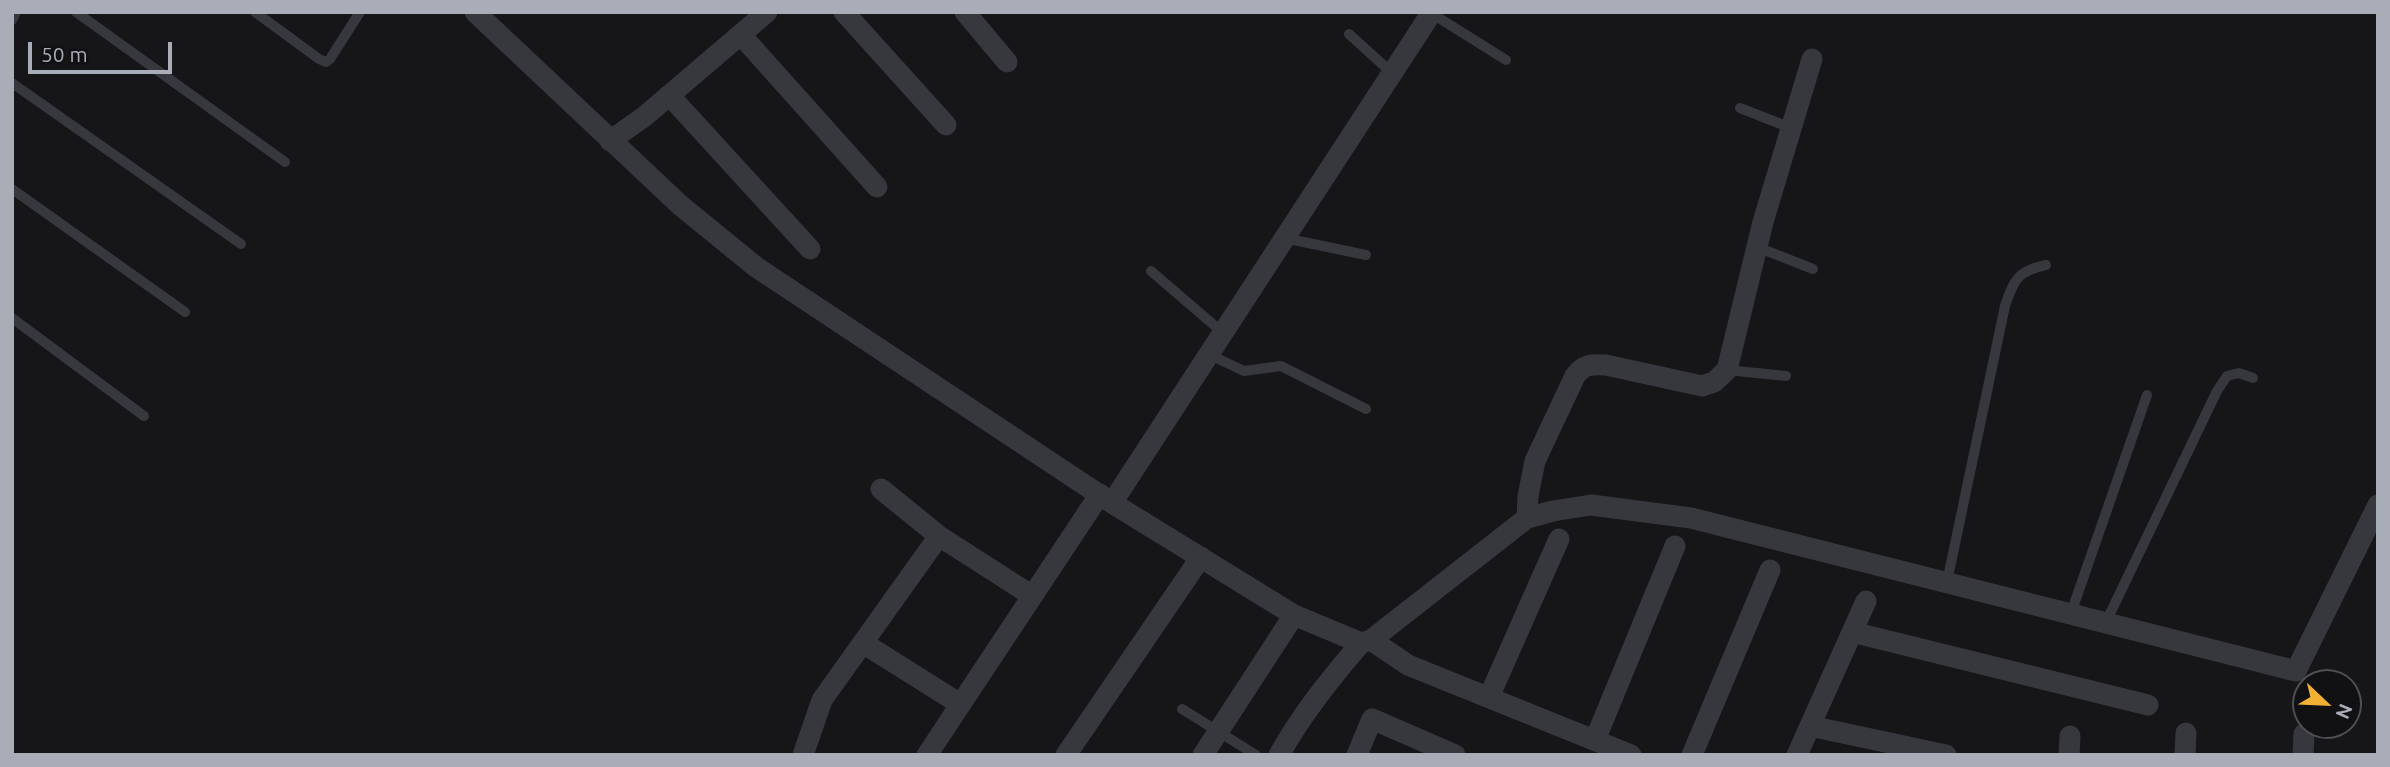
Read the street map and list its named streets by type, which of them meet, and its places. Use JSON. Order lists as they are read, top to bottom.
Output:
{
  "scale_bar": "50 m",
  "north": "bottom right"
}
